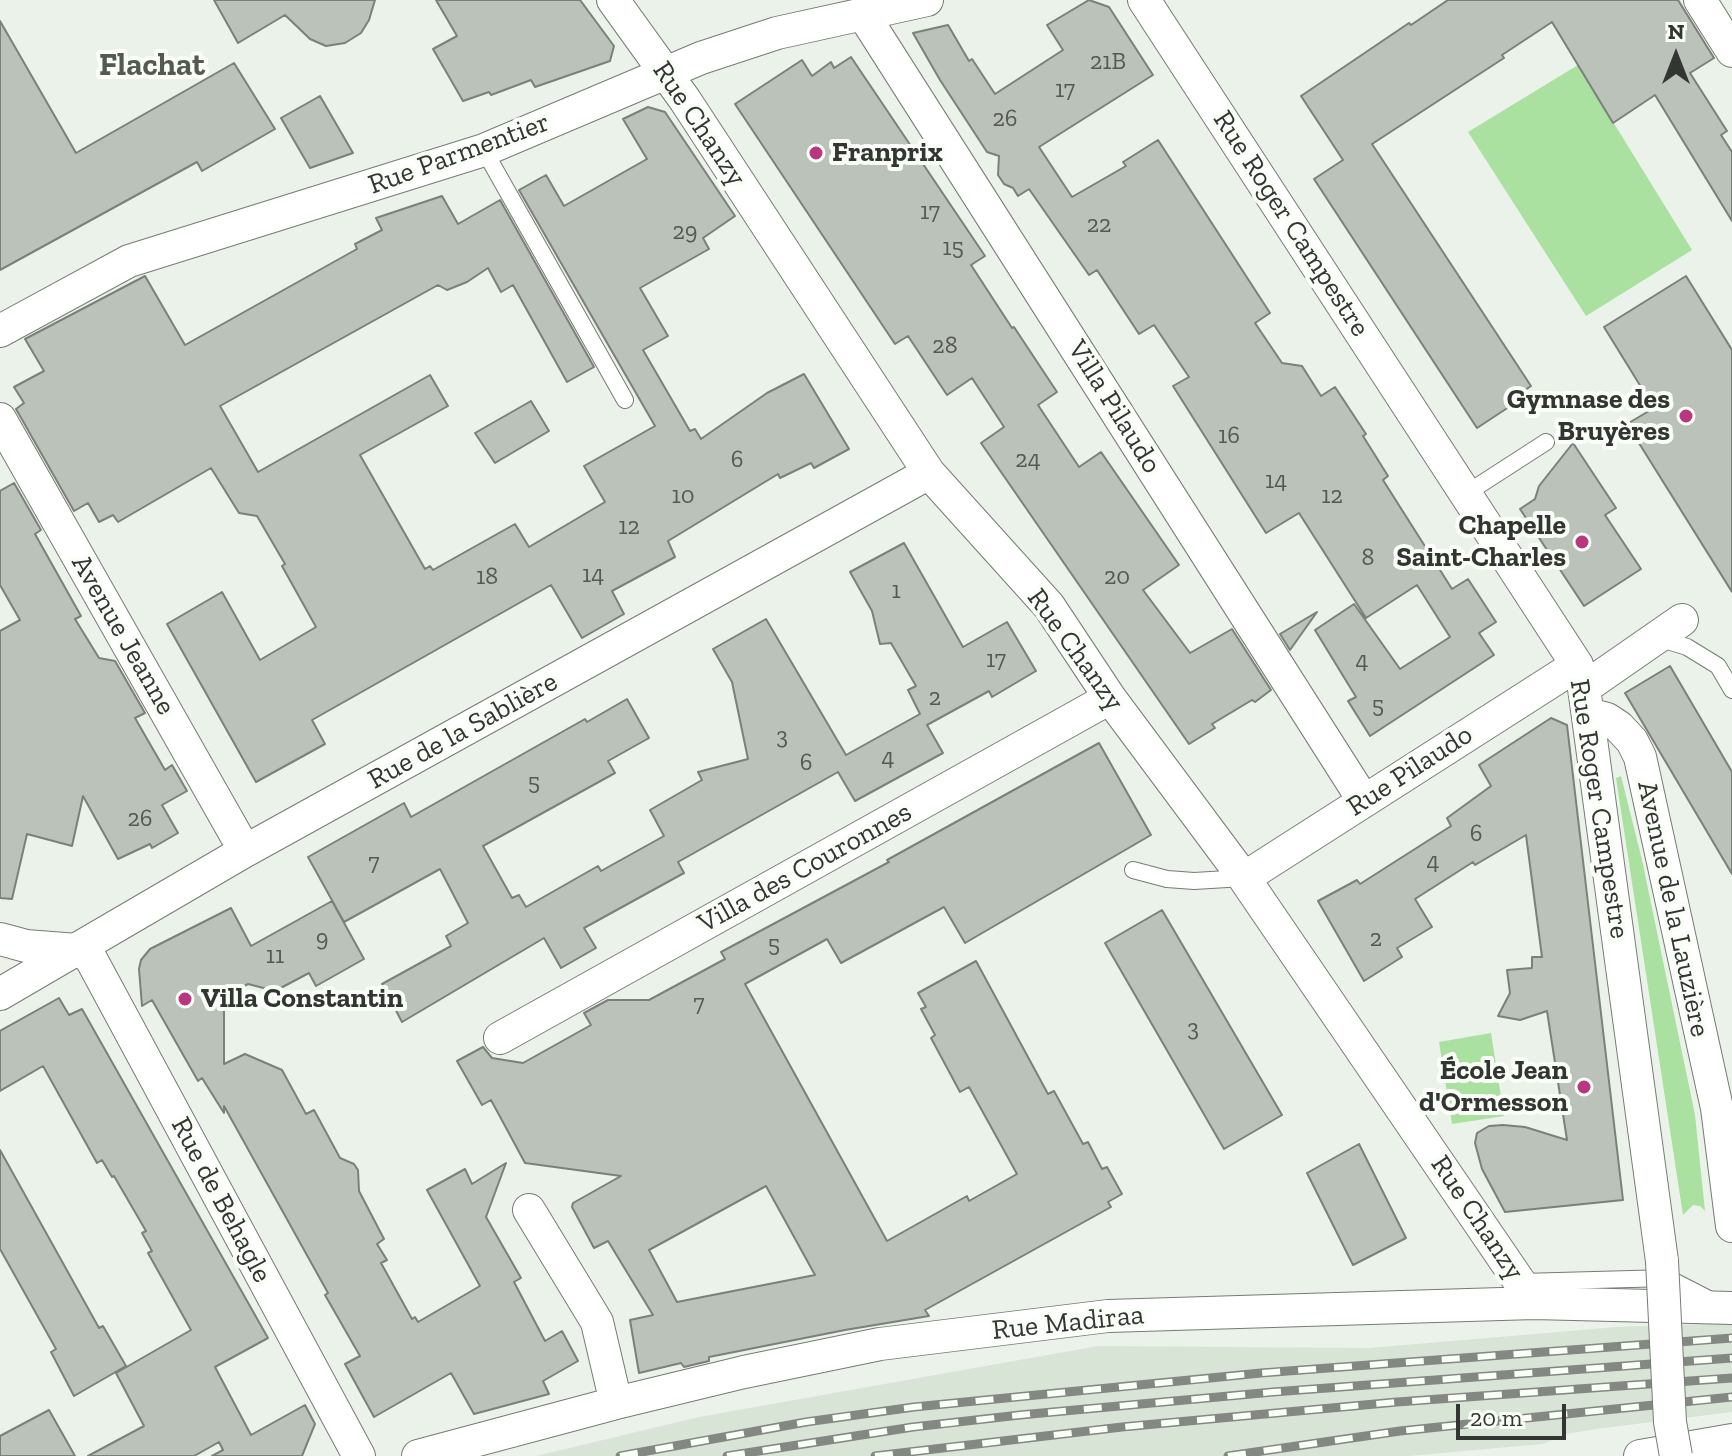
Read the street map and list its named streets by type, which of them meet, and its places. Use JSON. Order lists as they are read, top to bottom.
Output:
{
  "streets": {
    "street": [
      "Rue Chanzy",
      "Rue Parmentier",
      "Rue Roger Campestre",
      "Villa Pilaudo",
      "Avenue Jeanne",
      "Rue de la Sablière",
      "Rue Pilaudo",
      "Villa des Couronnes",
      "Avenue de la Lauzière",
      "Rue de Behagle",
      "Rue Madiraa"
    ]
  },
  "crossings": [
    ["Rue Chanzy", "Rue Parmentier"],
    ["Rue Chanzy", "Rue de la Sablière"],
    ["Rue Chanzy", "Rue Pilaudo"],
    ["Rue Chanzy", "Villa des Couronnes"],
    ["Rue Chanzy", "Rue Madiraa"],
    ["Rue Parmentier", "Villa Pilaudo"],
    ["Rue Roger Campestre", "Rue Pilaudo"],
    ["Rue Roger Campestre", "Avenue de la Lauzière"],
    ["Villa Pilaudo", "Rue Pilaudo"],
    ["Avenue Jeanne", "Rue de la Sablière"],
    ["Rue de la Sablière", "Rue de Behagle"],
    ["Rue Pilaudo", "Avenue de la Lauzière"]
  ],
  "districts": ["Flachat"],
  "places": [
    "Franprix",
    "Gymnase des Bruyères",
    "Chapelle Saint-Charles",
    "Villa Constantin",
    "École Jean d'Ormesson"
  ],
  "house_numbers": [
    "21B",
    "17",
    "26",
    "17",
    "22",
    "29",
    "15",
    "28",
    "16",
    "6",
    "24",
    "14",
    "10",
    "12",
    "12",
    "8",
    "14",
    "18",
    "20",
    "1",
    "17",
    "4",
    "2",
    "5",
    "3",
    "4",
    "6",
    "5",
    "26",
    "6",
    "4",
    "7",
    "9",
    "2",
    "5",
    "11",
    "7",
    "3"
  ],
  "scale_bar": "20 m",
  "north": "top"
}
